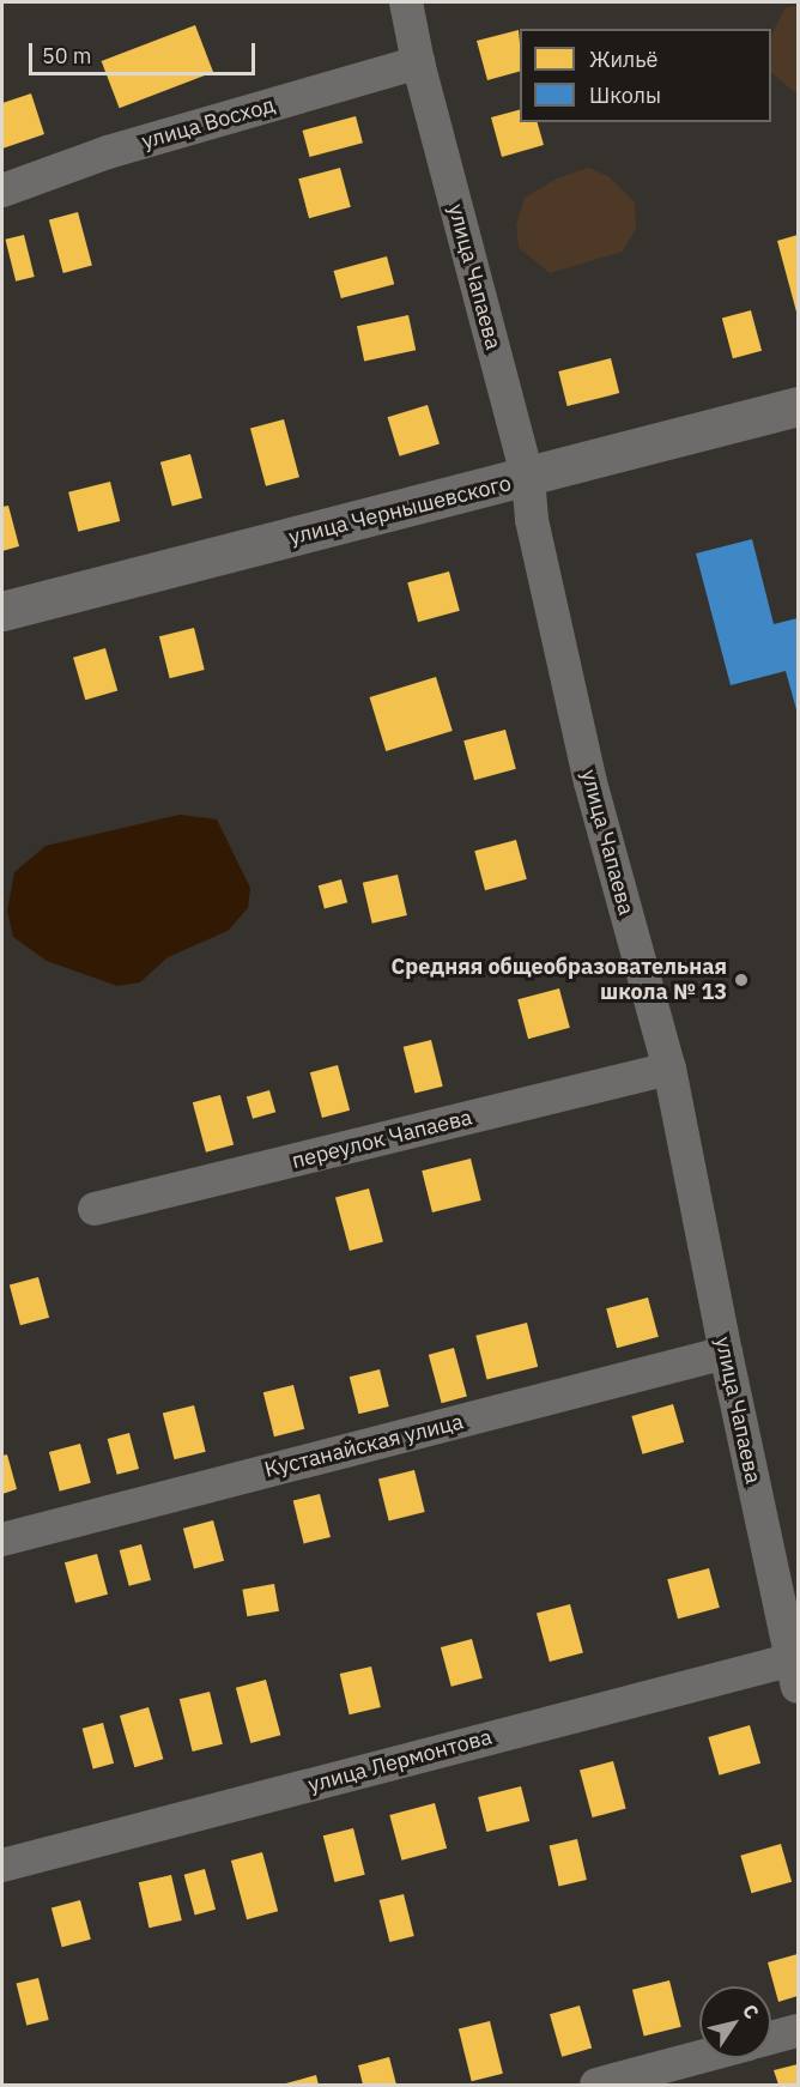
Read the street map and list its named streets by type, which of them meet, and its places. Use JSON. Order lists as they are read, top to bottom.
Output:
{
  "streets": {
    "street": [
      "улица Восход",
      "улица Чапаева",
      "улица Чернышевского",
      "переулок Чапаева",
      "Кустанайская улица",
      "улица Лермонтова"
    ]
  },
  "crossings": [
    ["улица Восход", "улица Чапаева"],
    ["улица Чапаева", "улица Чернышевского"],
    ["улица Чапаева", "переулок Чапаева"],
    ["улица Чапаева", "Кустанайская улица"],
    ["улица Чапаева", "улица Лермонтова"]
  ],
  "places": ["Средняя общеобразовательная школа № 13"],
  "legend": ["Жильё", "Школы"],
  "scale_bar": "50 m",
  "north": "top right"
}
